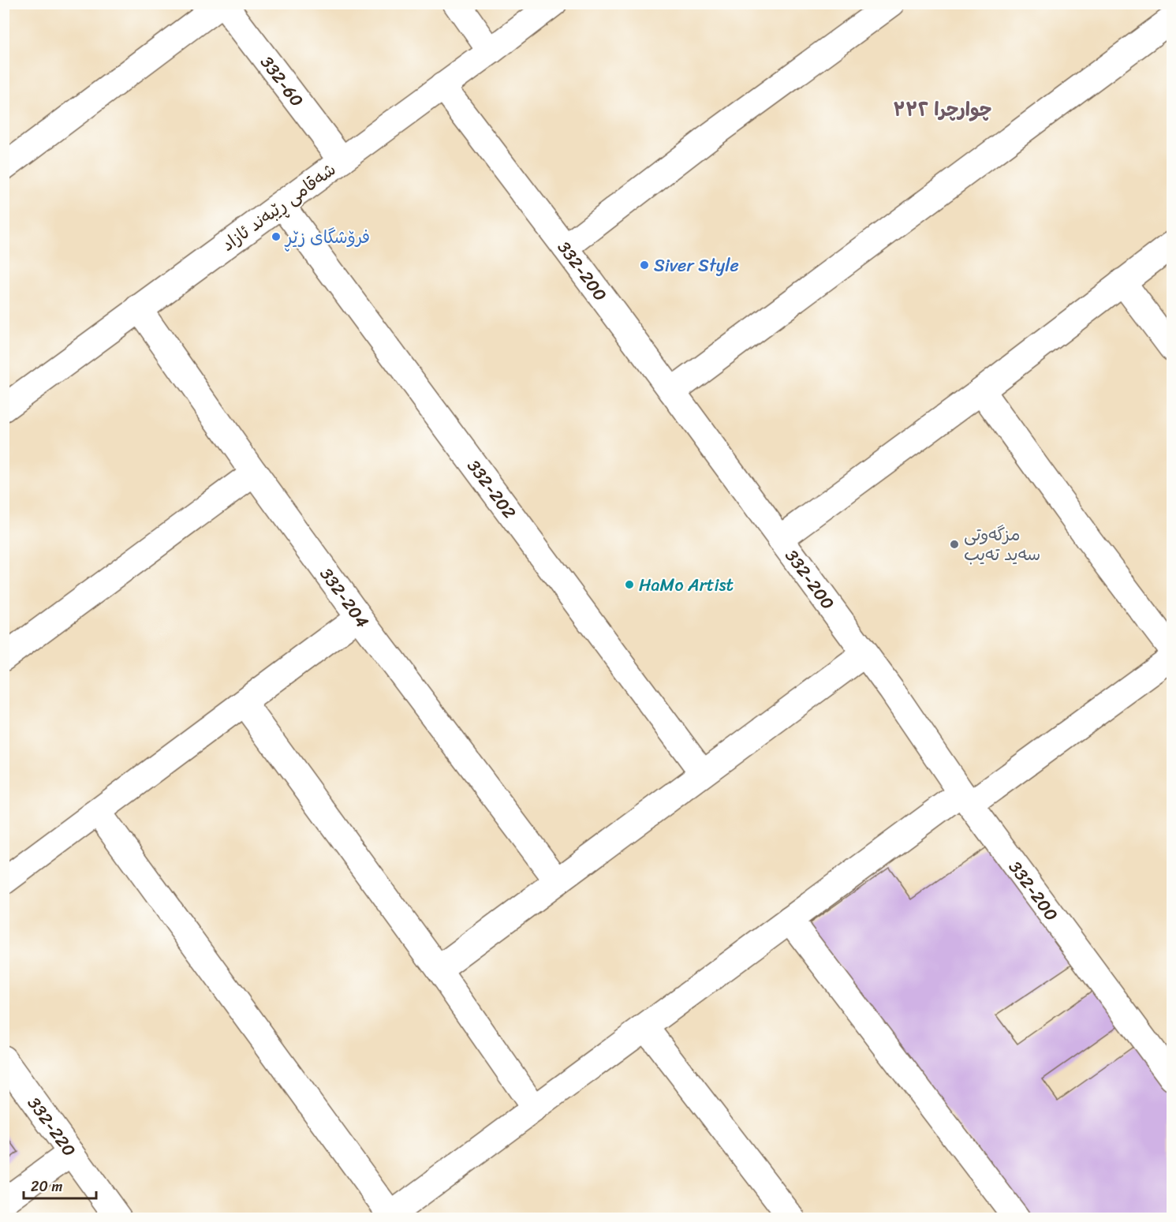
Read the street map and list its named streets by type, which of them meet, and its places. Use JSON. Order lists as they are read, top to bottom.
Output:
{
  "streets": {
    "street": [
      "332-60",
      "شەقامی ڕێبەند ئازاد",
      "332-200",
      "332-202",
      "332-204",
      "332-220"
    ]
  },
  "crossings": [
    ["332-60", "شەقامی ڕێبەند ئازاد"],
    ["شەقامی ڕێبەند ئازاد", "332-200"],
    ["شەقامی ڕێبەند ئازاد", "332-202"],
    ["شەقامی ڕێبەند ئازاد", "332-204"]
  ],
  "districts": ["چوارچرا ٣٣٢"],
  "places": [
    "فرۆشگای زێڕ",
    "Siver Style",
    "مزگەوتی سەید تەیب",
    "HaMo Artist"
  ],
  "scale_bar": "20 m"
}
